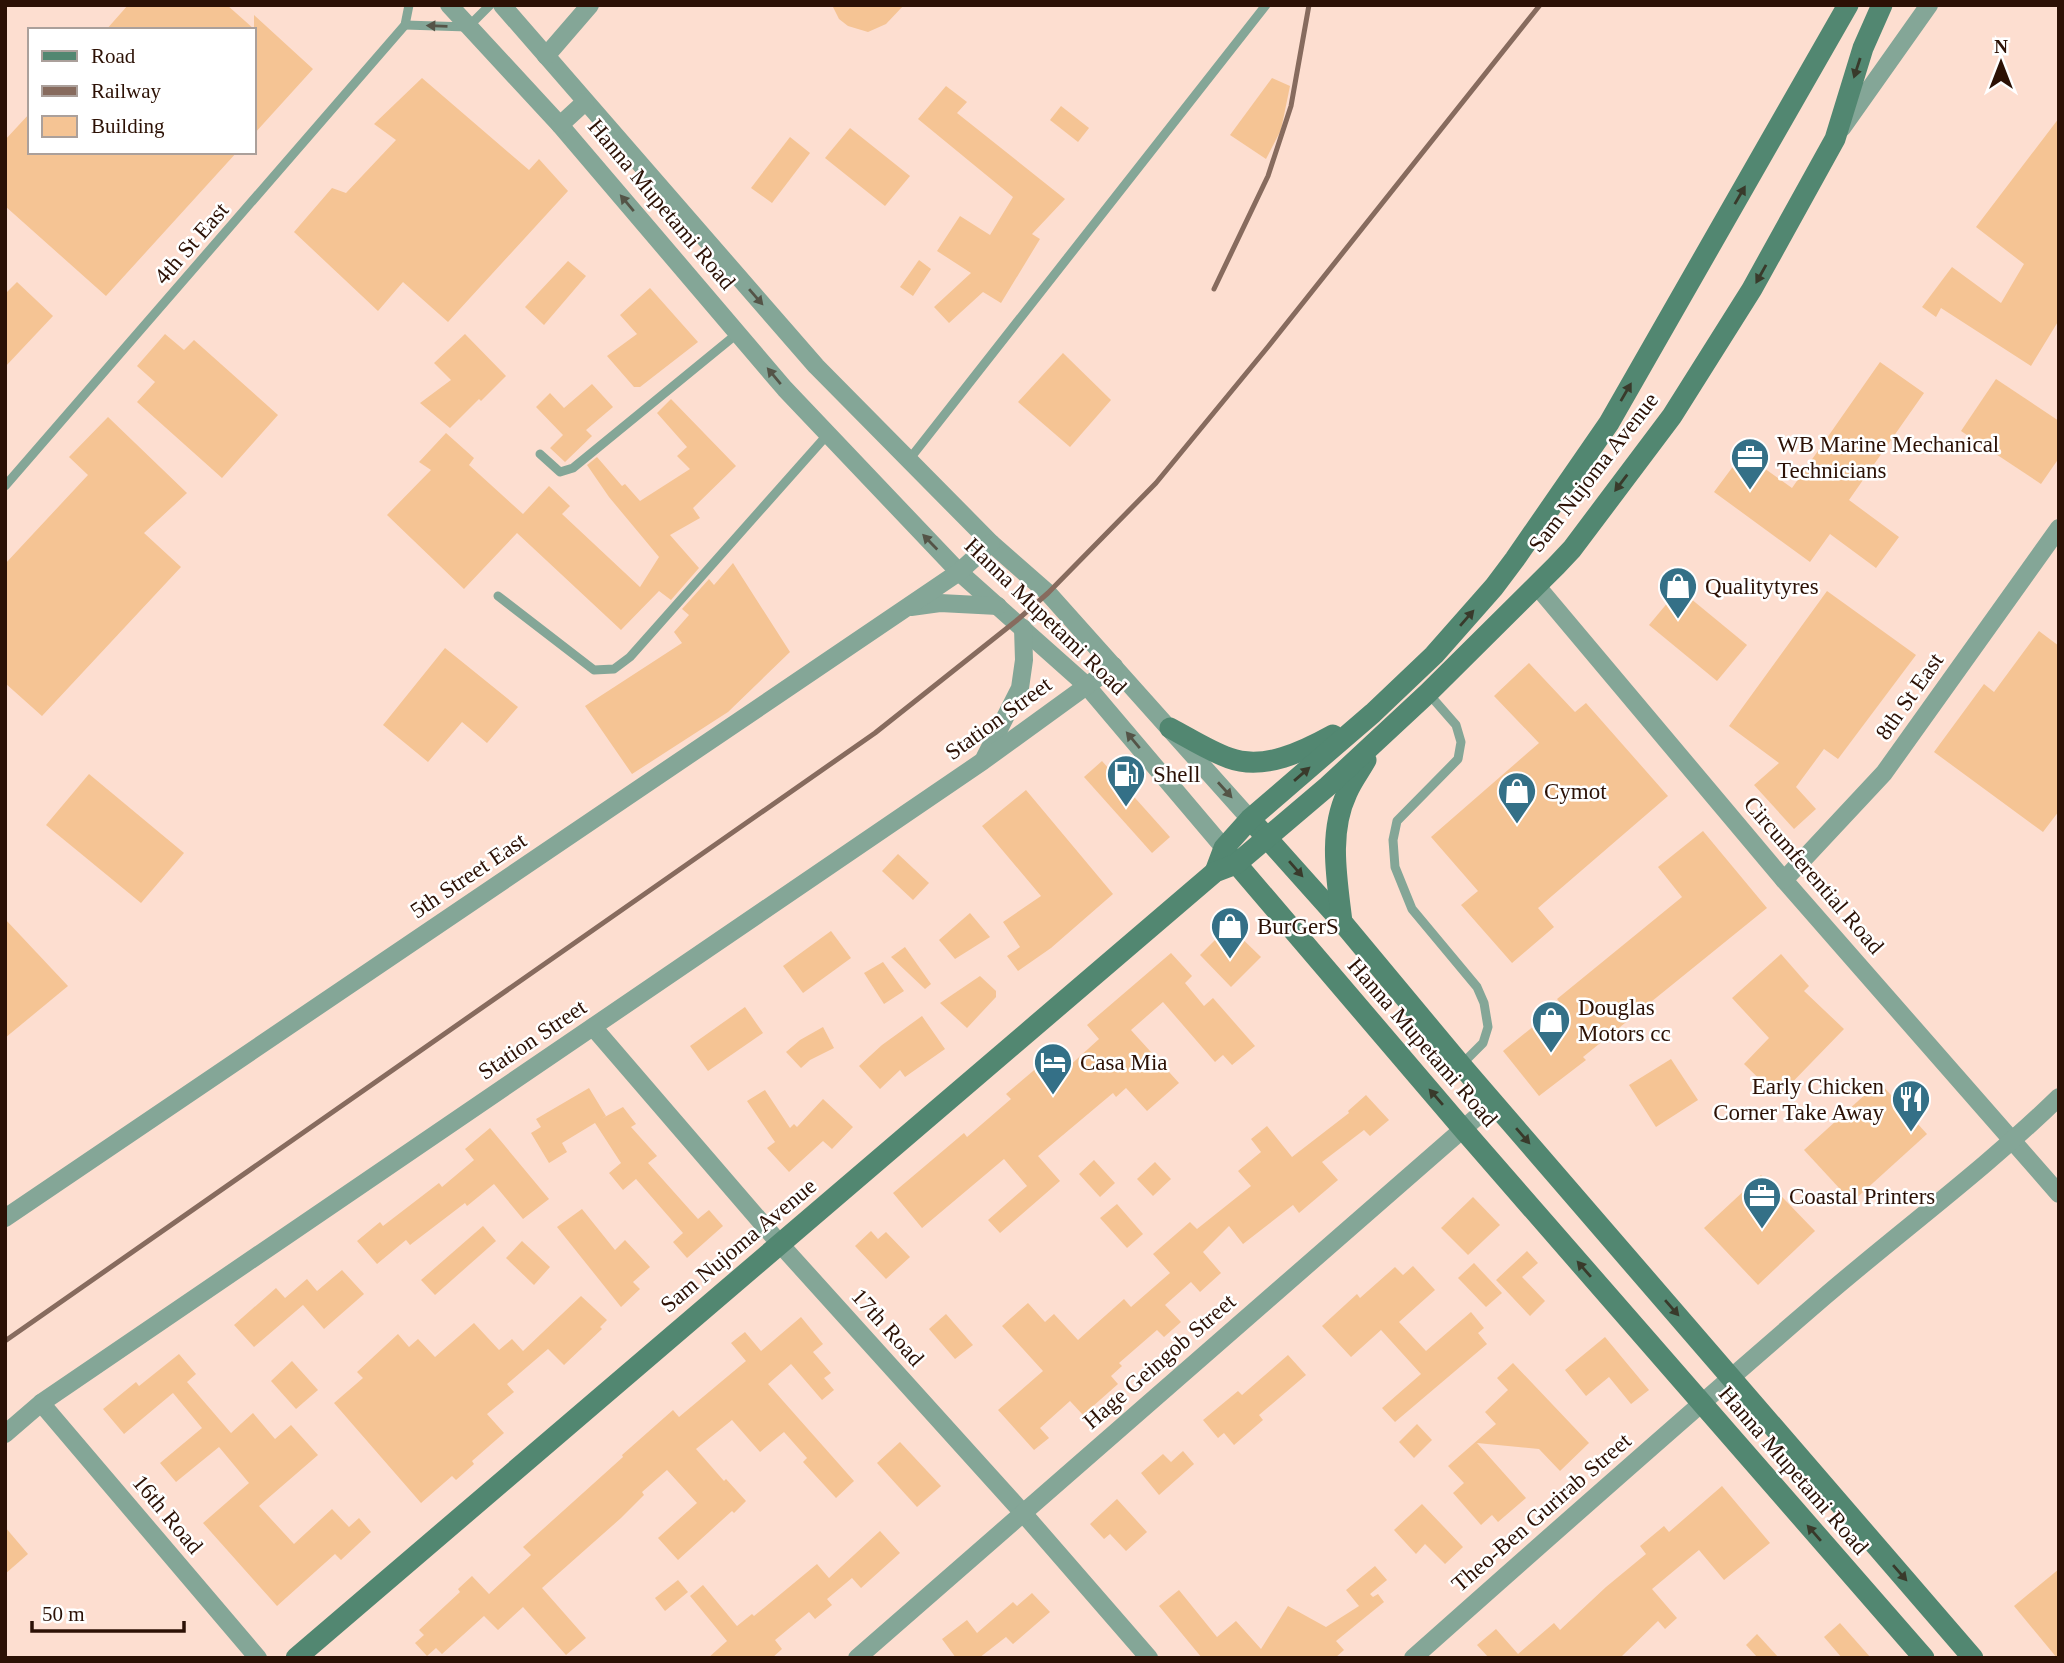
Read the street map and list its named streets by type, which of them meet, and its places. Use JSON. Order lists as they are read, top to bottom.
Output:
{
  "streets": {
    "main road": ["Hanna Mupetami Road", "Sam Nujoma Avenue"],
    "street": [
      "8th St East",
      "Station Street",
      "5th Street East",
      "Circumferential Road",
      "17th Road",
      "Hage Geingob Street",
      "Theo-Ben Gurirab Street",
      "16th Road"
    ],
    "lane": ["4th St East"]
  },
  "crossings": [
    ["Hanna Mupetami Road", "Sam Nujoma Avenue"],
    ["Hanna Mupetami Road", "Station Street"],
    ["Hanna Mupetami Road", "5th Street East"],
    ["Hanna Mupetami Road", "Hage Geingob Street"],
    ["Hanna Mupetami Road", "Theo-Ben Gurirab Street"],
    ["Sam Nujoma Avenue", "Circumferential Road"],
    ["Sam Nujoma Avenue", "17th Road"],
    ["8th St East", "Circumferential Road"],
    ["Station Street", "17th Road"],
    ["Station Street", "16th Road"],
    ["Circumferential Road", "Theo-Ben Gurirab Street"],
    ["17th Road", "Hage Geingob Street"]
  ],
  "places": {
    "office": ["WB Marine Mechanical Technicians", "Coastal Printers"],
    "shop": [
      "Qualitytyres",
      "Cymot",
      "BurGerS",
      "Douglas Motors cc"
    ],
    "fuel station": ["Shell"],
    "hotel": ["Casa Mia"],
    "restaurant": ["Early Chicken Corner Take Away"]
  },
  "legend": ["Road", "Railway", "Building"],
  "scale_bar": "50 m",
  "north": "top"
}
